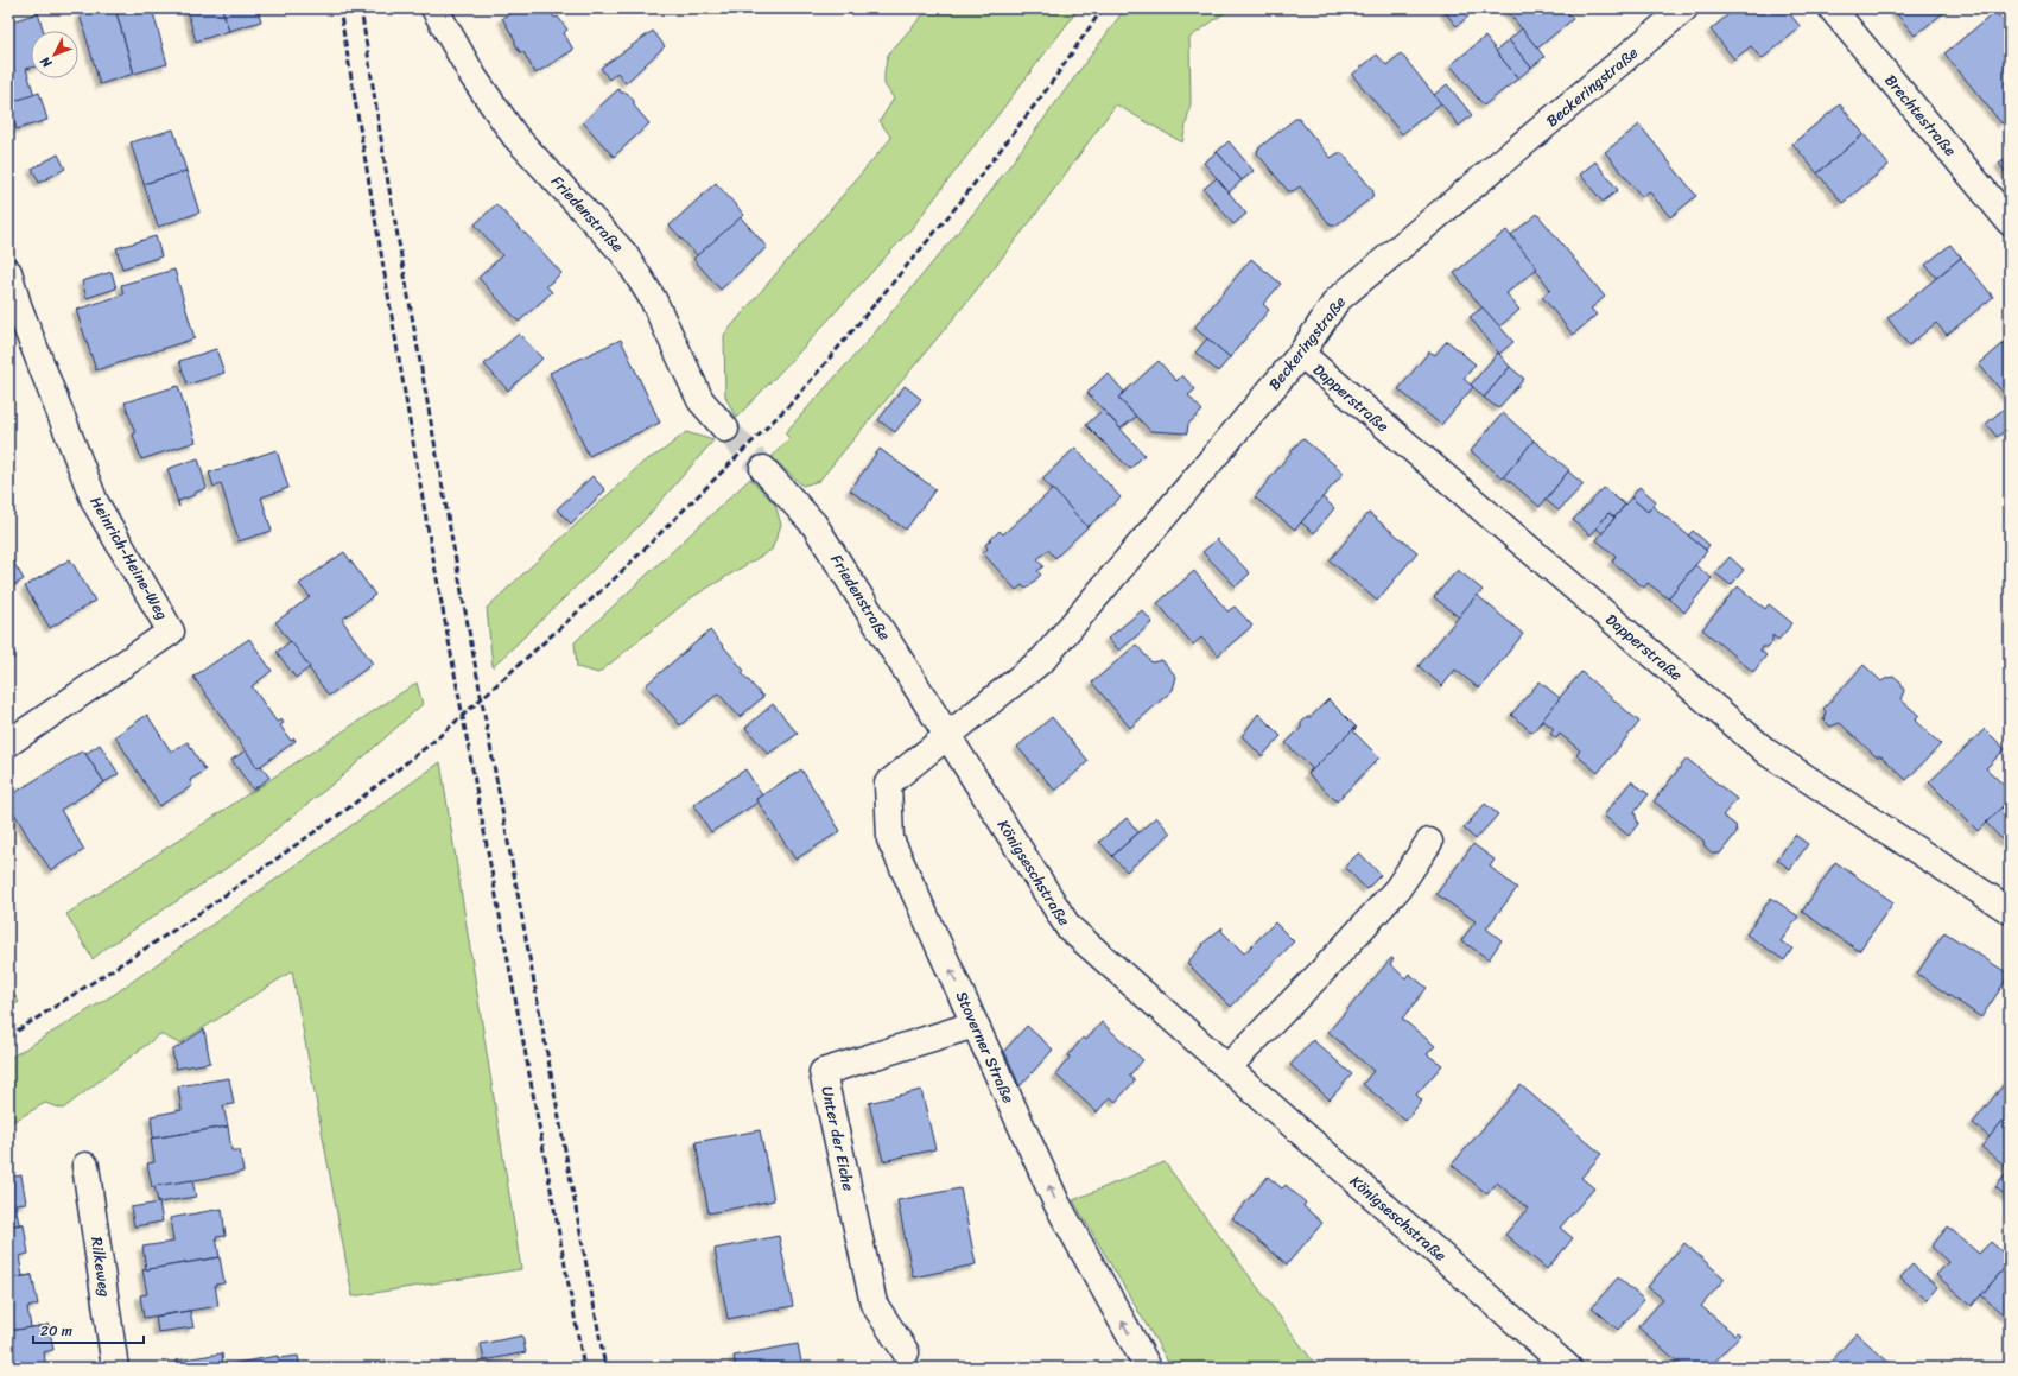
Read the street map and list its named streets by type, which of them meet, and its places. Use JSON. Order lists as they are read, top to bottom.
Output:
{
  "streets": {
    "street": [
      "Beckeringstraße",
      "Brechtestraße",
      "Friedenstraße",
      "Dapperstraße",
      "Heinrich-Heine-Weg",
      "Königseschstraße",
      "Stoverner Straße",
      "Unter der Eiche",
      "Rilkeweg"
    ]
  },
  "crossings": [
    ["Beckeringstraße", "Friedenstraße"],
    ["Beckeringstraße", "Dapperstraße"],
    ["Beckeringstraße", "Königseschstraße"],
    ["Beckeringstraße", "Stoverner Straße"],
    ["Friedenstraße", "Königseschstraße"],
    ["Friedenstraße", "Stoverner Straße"],
    ["Königseschstraße", "Stoverner Straße"],
    ["Stoverner Straße", "Unter der Eiche"]
  ],
  "one_way": ["Stoverner Straße"],
  "scale_bar": "20 m",
  "north": "bottom left"
}
